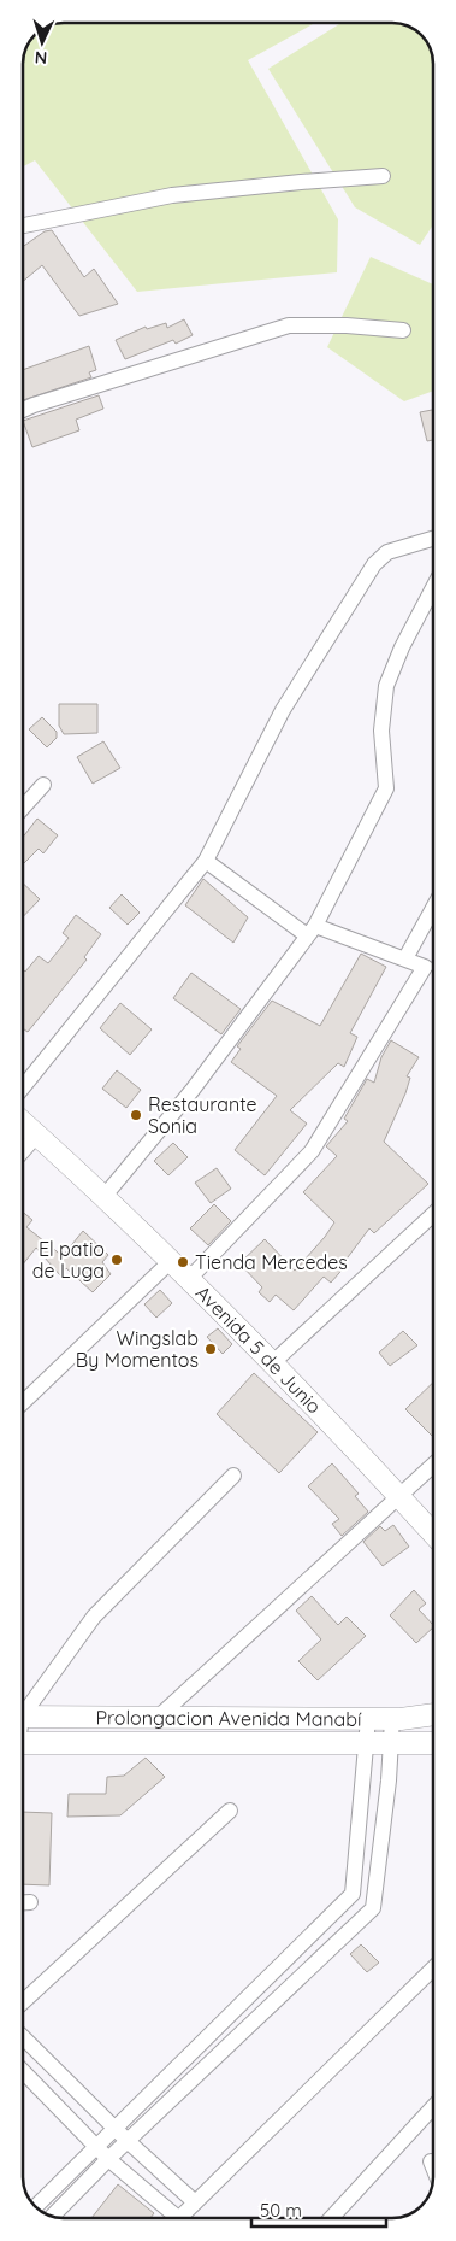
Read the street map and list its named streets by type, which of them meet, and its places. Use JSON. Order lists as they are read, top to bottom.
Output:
{
  "streets": {
    "main road": ["Avenida 5 de Junio", "Prolongacion Avenida Manabí"]
  },
  "places": [
    "Restaurante Sonia",
    "El patio de Luga",
    "Tienda Mercedes",
    "Wingslab By Momentos"
  ],
  "scale_bar": "50 m",
  "north": "bottom"
}
